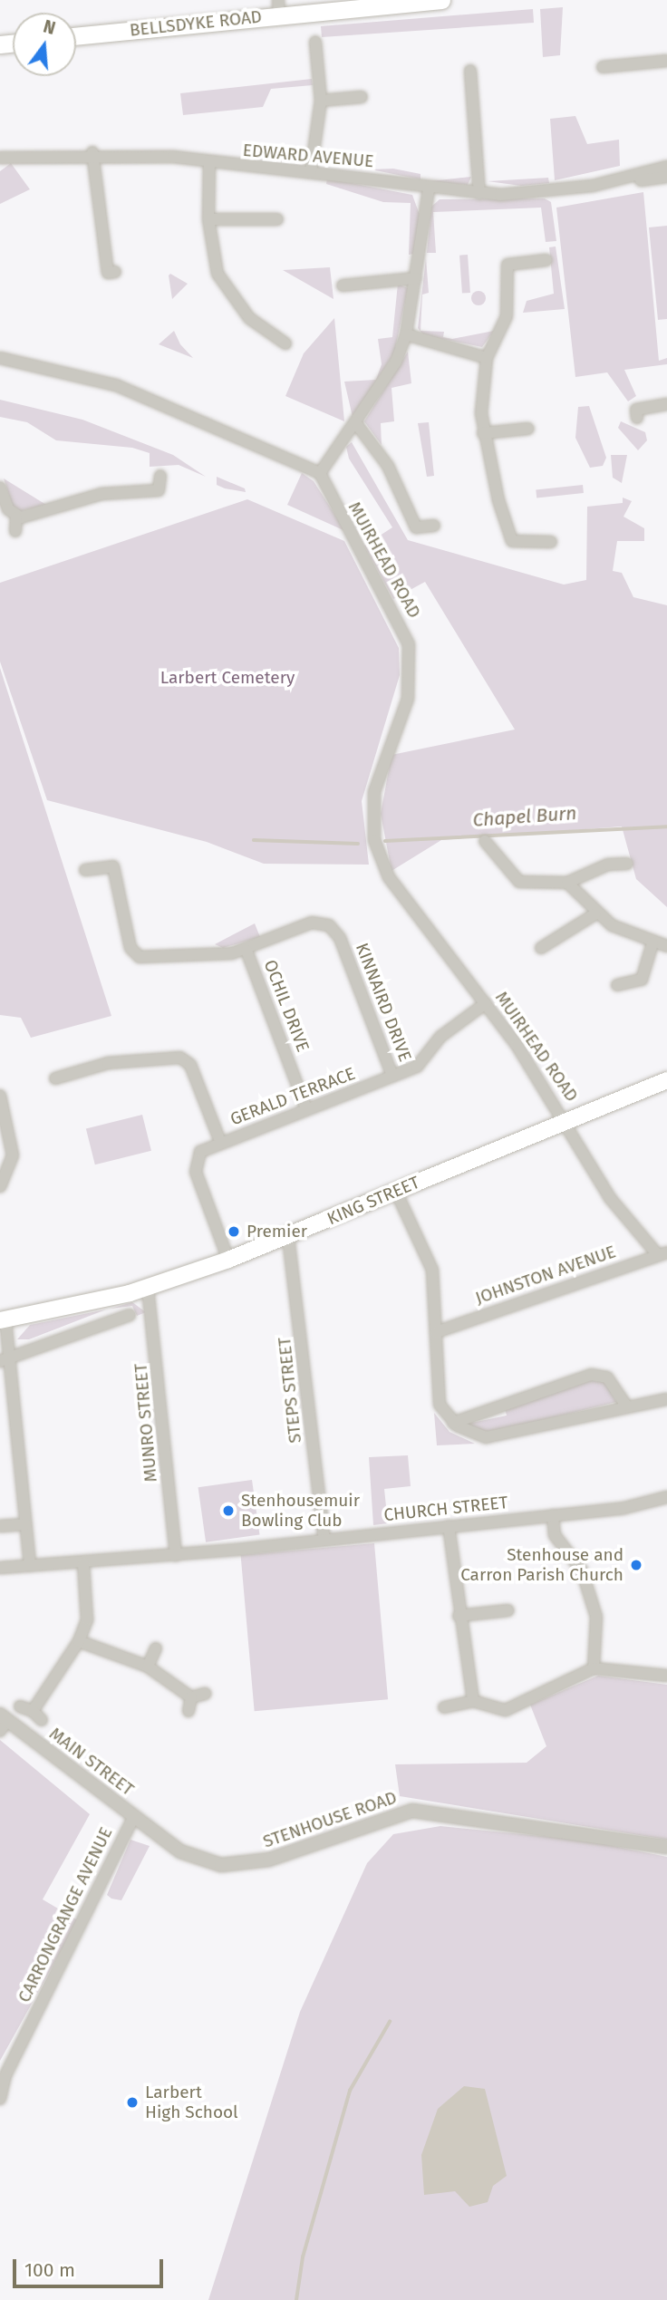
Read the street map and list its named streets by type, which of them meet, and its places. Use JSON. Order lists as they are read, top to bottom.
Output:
{
  "streets": {
    "main road": ["BELLSDYKE ROAD", "KING STREET"],
    "street": [
      "EDWARD AVENUE",
      "MUIRHEAD ROAD",
      "KINNAIRD DRIVE",
      "OCHIL DRIVE",
      "GERALD TERRACE",
      "JOHNSTON AVENUE",
      "STEPS STREET",
      "MUNRO STREET",
      "CHURCH STREET",
      "MAIN STREET",
      "STENHOUSE ROAD",
      "CARRONGRANGE AVENUE"
    ]
  },
  "crossings": [
    ["MUIRHEAD ROAD", "GERALD TERRACE"],
    ["MUIRHEAD ROAD", "KING STREET"],
    ["MUIRHEAD ROAD", "JOHNSTON AVENUE"],
    ["KINNAIRD DRIVE", "OCHIL DRIVE"],
    ["KINNAIRD DRIVE", "GERALD TERRACE"],
    ["OCHIL DRIVE", "GERALD TERRACE"],
    ["GERALD TERRACE", "KING STREET"],
    ["KING STREET", "STEPS STREET"],
    ["KING STREET", "MUNRO STREET"],
    ["STEPS STREET", "CHURCH STREET"],
    ["MUNRO STREET", "CHURCH STREET"],
    ["MAIN STREET", "STENHOUSE ROAD"],
    ["MAIN STREET", "CARRONGRANGE AVENUE"]
  ],
  "water": ["Chapel Burn"],
  "parks": ["Larbert Cemetery"],
  "places": [
    "Premier",
    "Stenhousemuir Bowling Club",
    "Stenhouse and Carron Parish Church",
    "Larbert High School"
  ],
  "scale_bar": "100 m",
  "north": "top"
}
